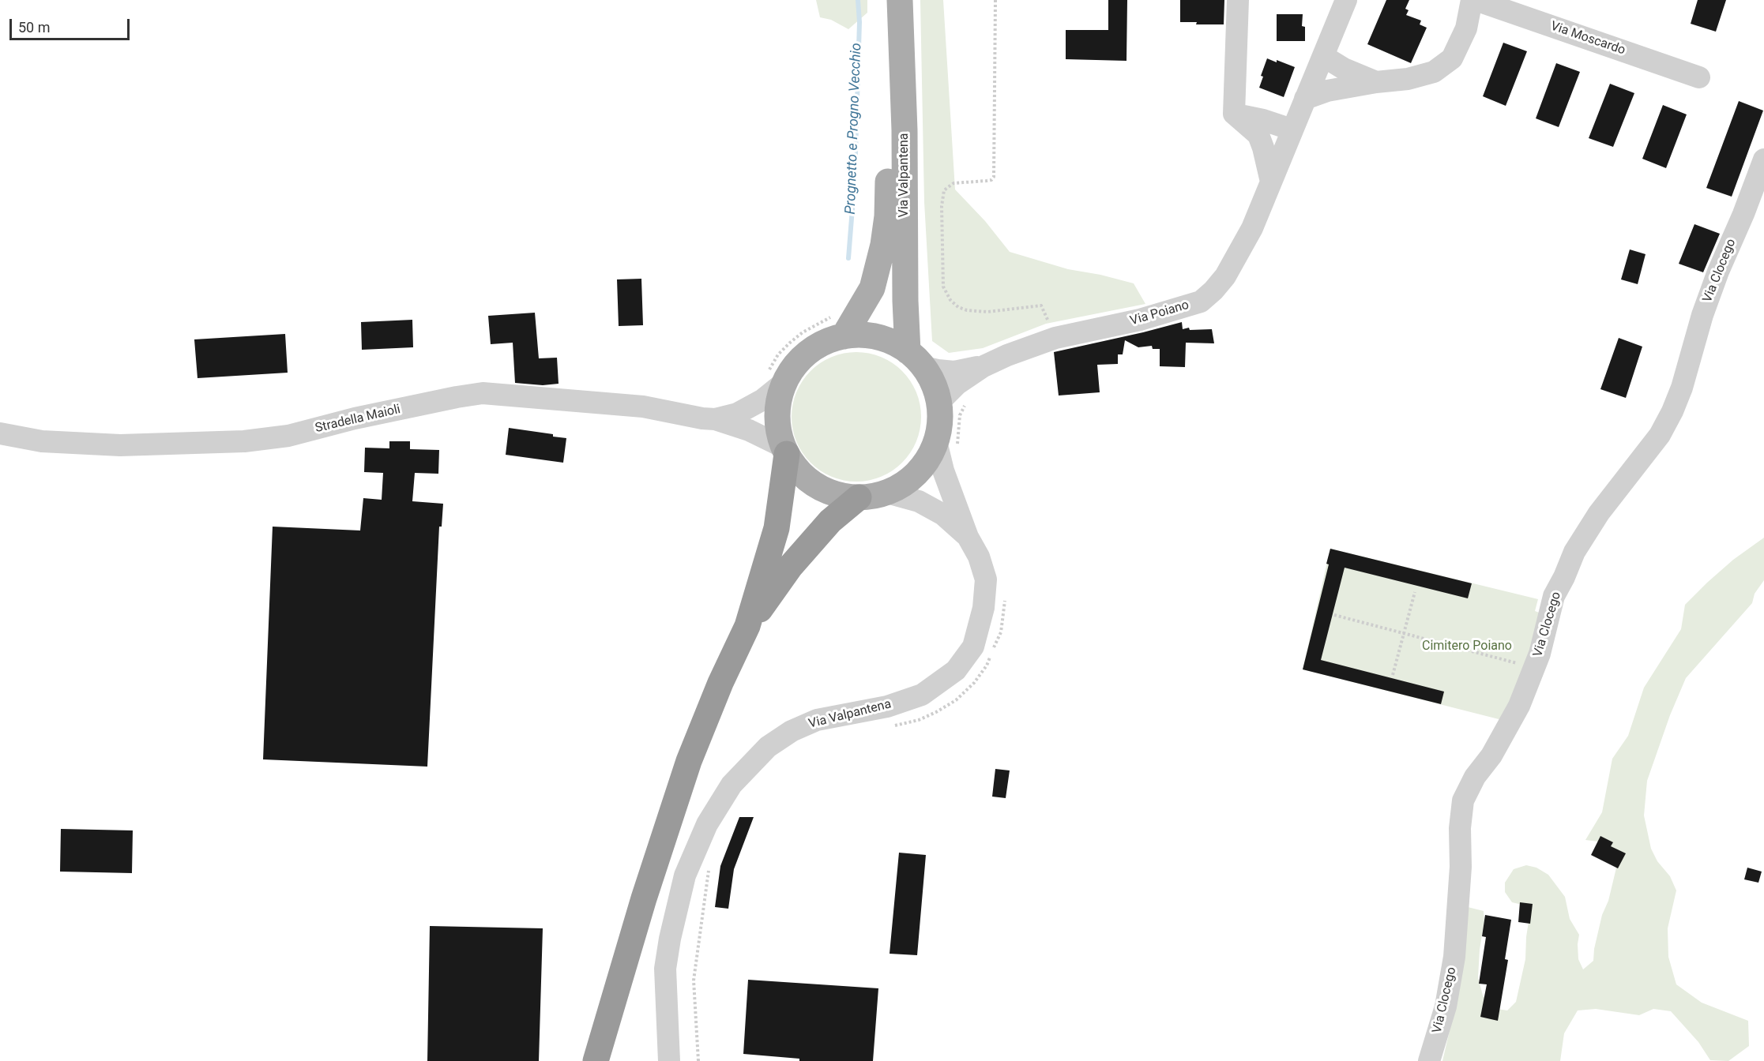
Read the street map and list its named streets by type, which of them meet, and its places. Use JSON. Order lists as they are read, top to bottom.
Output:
{
  "streets": {
    "highway": ["Via Valpantena"],
    "street": [
      "Via Moscardo",
      "Via Clocego",
      "Via Poiano",
      "Stradella Maioli"
    ]
  },
  "crossings": [
    ["Via Moscardo", "Via Poiano"],
    ["Via Valpantena", "Via Poiano"],
    ["Via Valpantena", "Stradella Maioli"],
    ["Via Poiano", "Stradella Maioli"]
  ],
  "water": ["Prognetto e Progno Vecchio"],
  "parks": ["Cimitero Poiano"],
  "scale_bar": "50 m"
}
